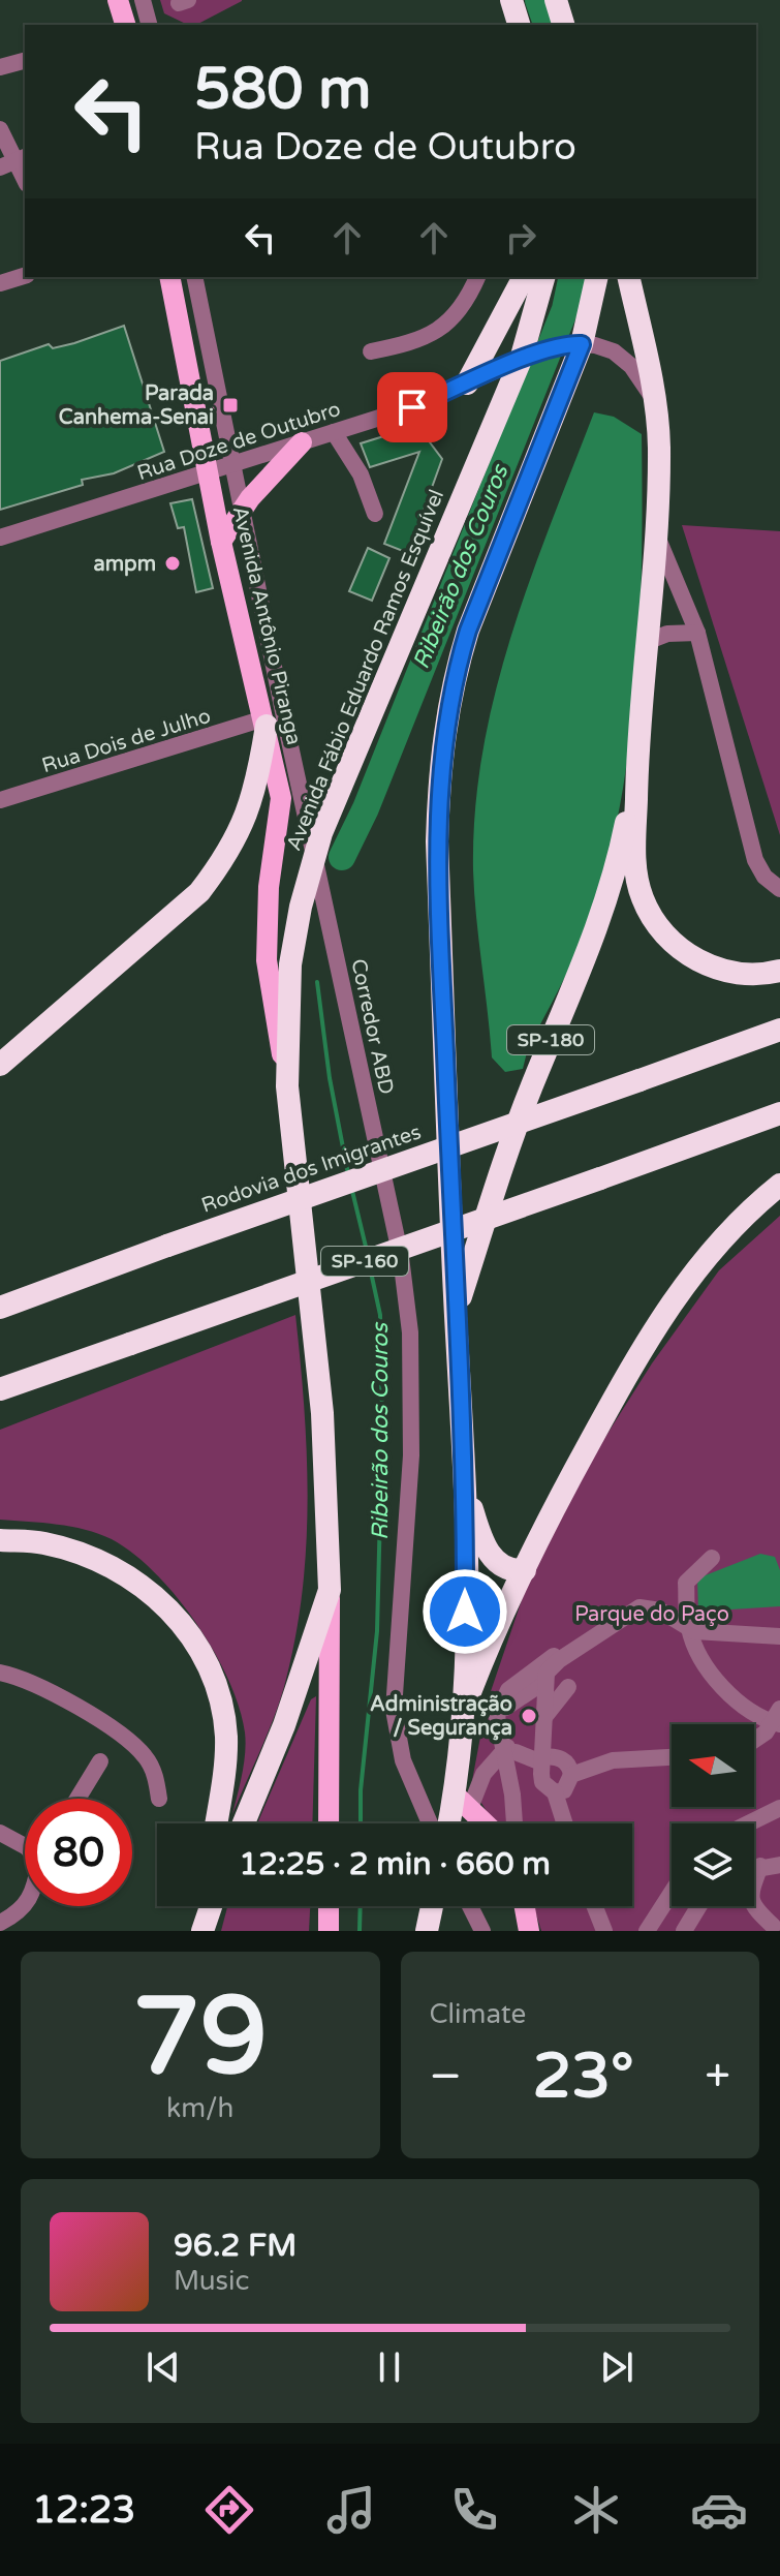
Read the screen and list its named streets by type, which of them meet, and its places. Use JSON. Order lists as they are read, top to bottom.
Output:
{
  "streets": {
    "highway": [
      "Avenida Fábio Eduardo Ramos Esquível",
      "SP-180",
      "Rodovia dos Imigrantes",
      "SP-160"
    ],
    "main road": ["Avenida Antônio Piranga"],
    "street": ["Rua Doze de Outubro", "Rua Dois de Julho", "Corredor ABD"]
  },
  "crossings": [
    ["Rua Doze de Outubro", "Avenida Antônio Piranga"],
    ["Rua Doze de Outubro", "Avenida Fábio Eduardo Ramos Esquível"],
    ["Rua Doze de Outubro", "Corredor ABD"],
    ["Rua Doze de Outubro", "SP-180"],
    ["Avenida Antônio Piranga", "Avenida Fábio Eduardo Ramos Esquível"],
    ["Avenida Antônio Piranga", "Rua Dois de Julho"],
    ["Avenida Fábio Eduardo Ramos Esquível", "Corredor ABD"]
  ],
  "water": ["Ribeirão dos Couros"],
  "parks": ["Parque do Paço"],
  "places": {
    "transit": ["Parada Canhema-Senai"],
    "other": ["ampm", "Administração / Segurança"]
  },
  "north": "left",
  "page": {
    "turn": ["580 m", "Rua Doze de Outubro"],
    "limit": "80",
    "trip": "12:25 · 2 min · 660 m",
    "tile": [
      ["79", "km/h"],
      "Climate"
    ],
    "heat": ["−", "23°", "+"],
    "song": ["96.2 FM", "Music"],
    "tabs": "12:23"
  }
}
